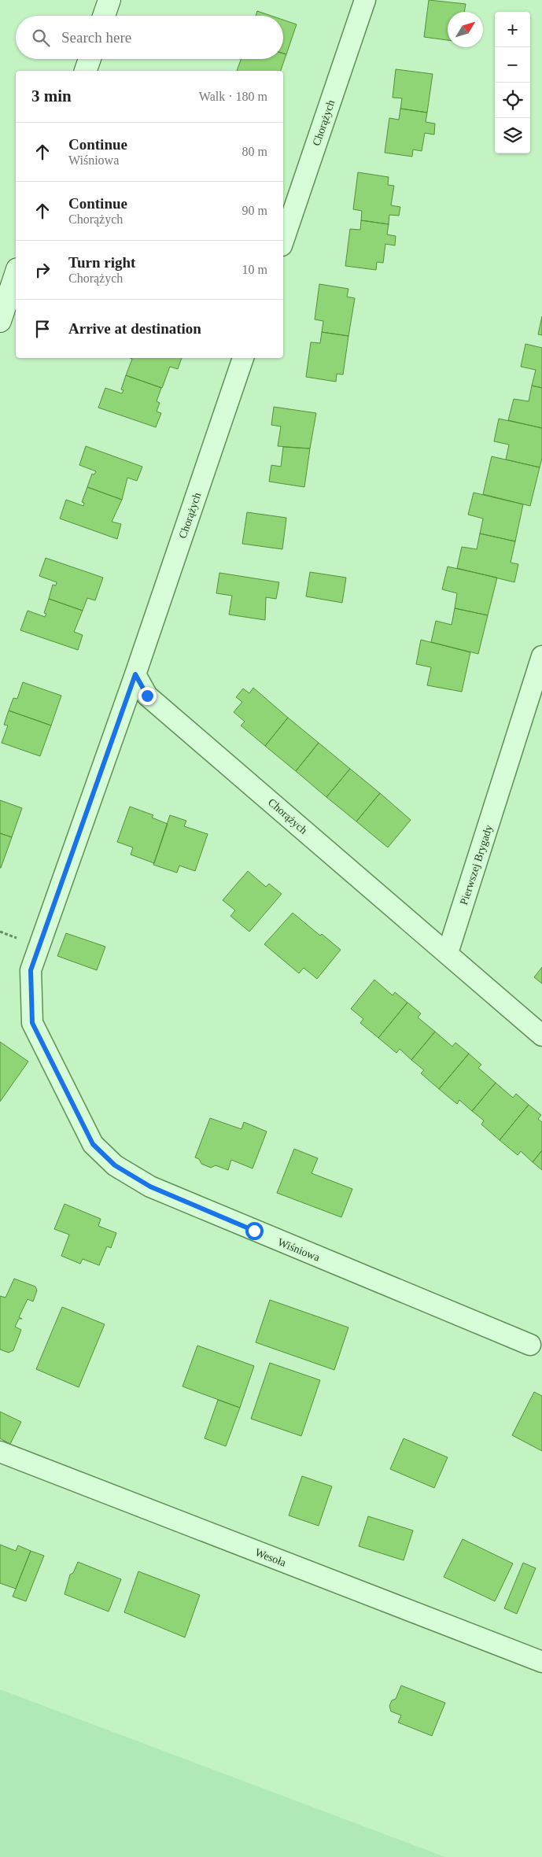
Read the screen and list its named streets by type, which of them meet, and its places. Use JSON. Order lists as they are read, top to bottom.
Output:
{
  "streets": {
    "street": [
      "Chorążych",
      "Pierwszej Brygady",
      "Wiśniowa",
      "Wesoła"
    ]
  },
  "crossings": [
    ["Chorążych", "Pierwszej Brygady"],
    ["Chorążych", "Wiśniowa"]
  ],
  "north": "top right",
  "page": {
    "map_buttons": ["+", "−"],
    "search": "Search here",
    "heading": ["3 min", "Walk · 180 m"],
    "list": [
      ["Continue", "Wiśniowa", "80 m"],
      ["Continue", "Chorążych", "90 m"],
      ["Turn right", "Chorążych", "10 m"],
      "Arrive at destination"
    ]
  }
}
